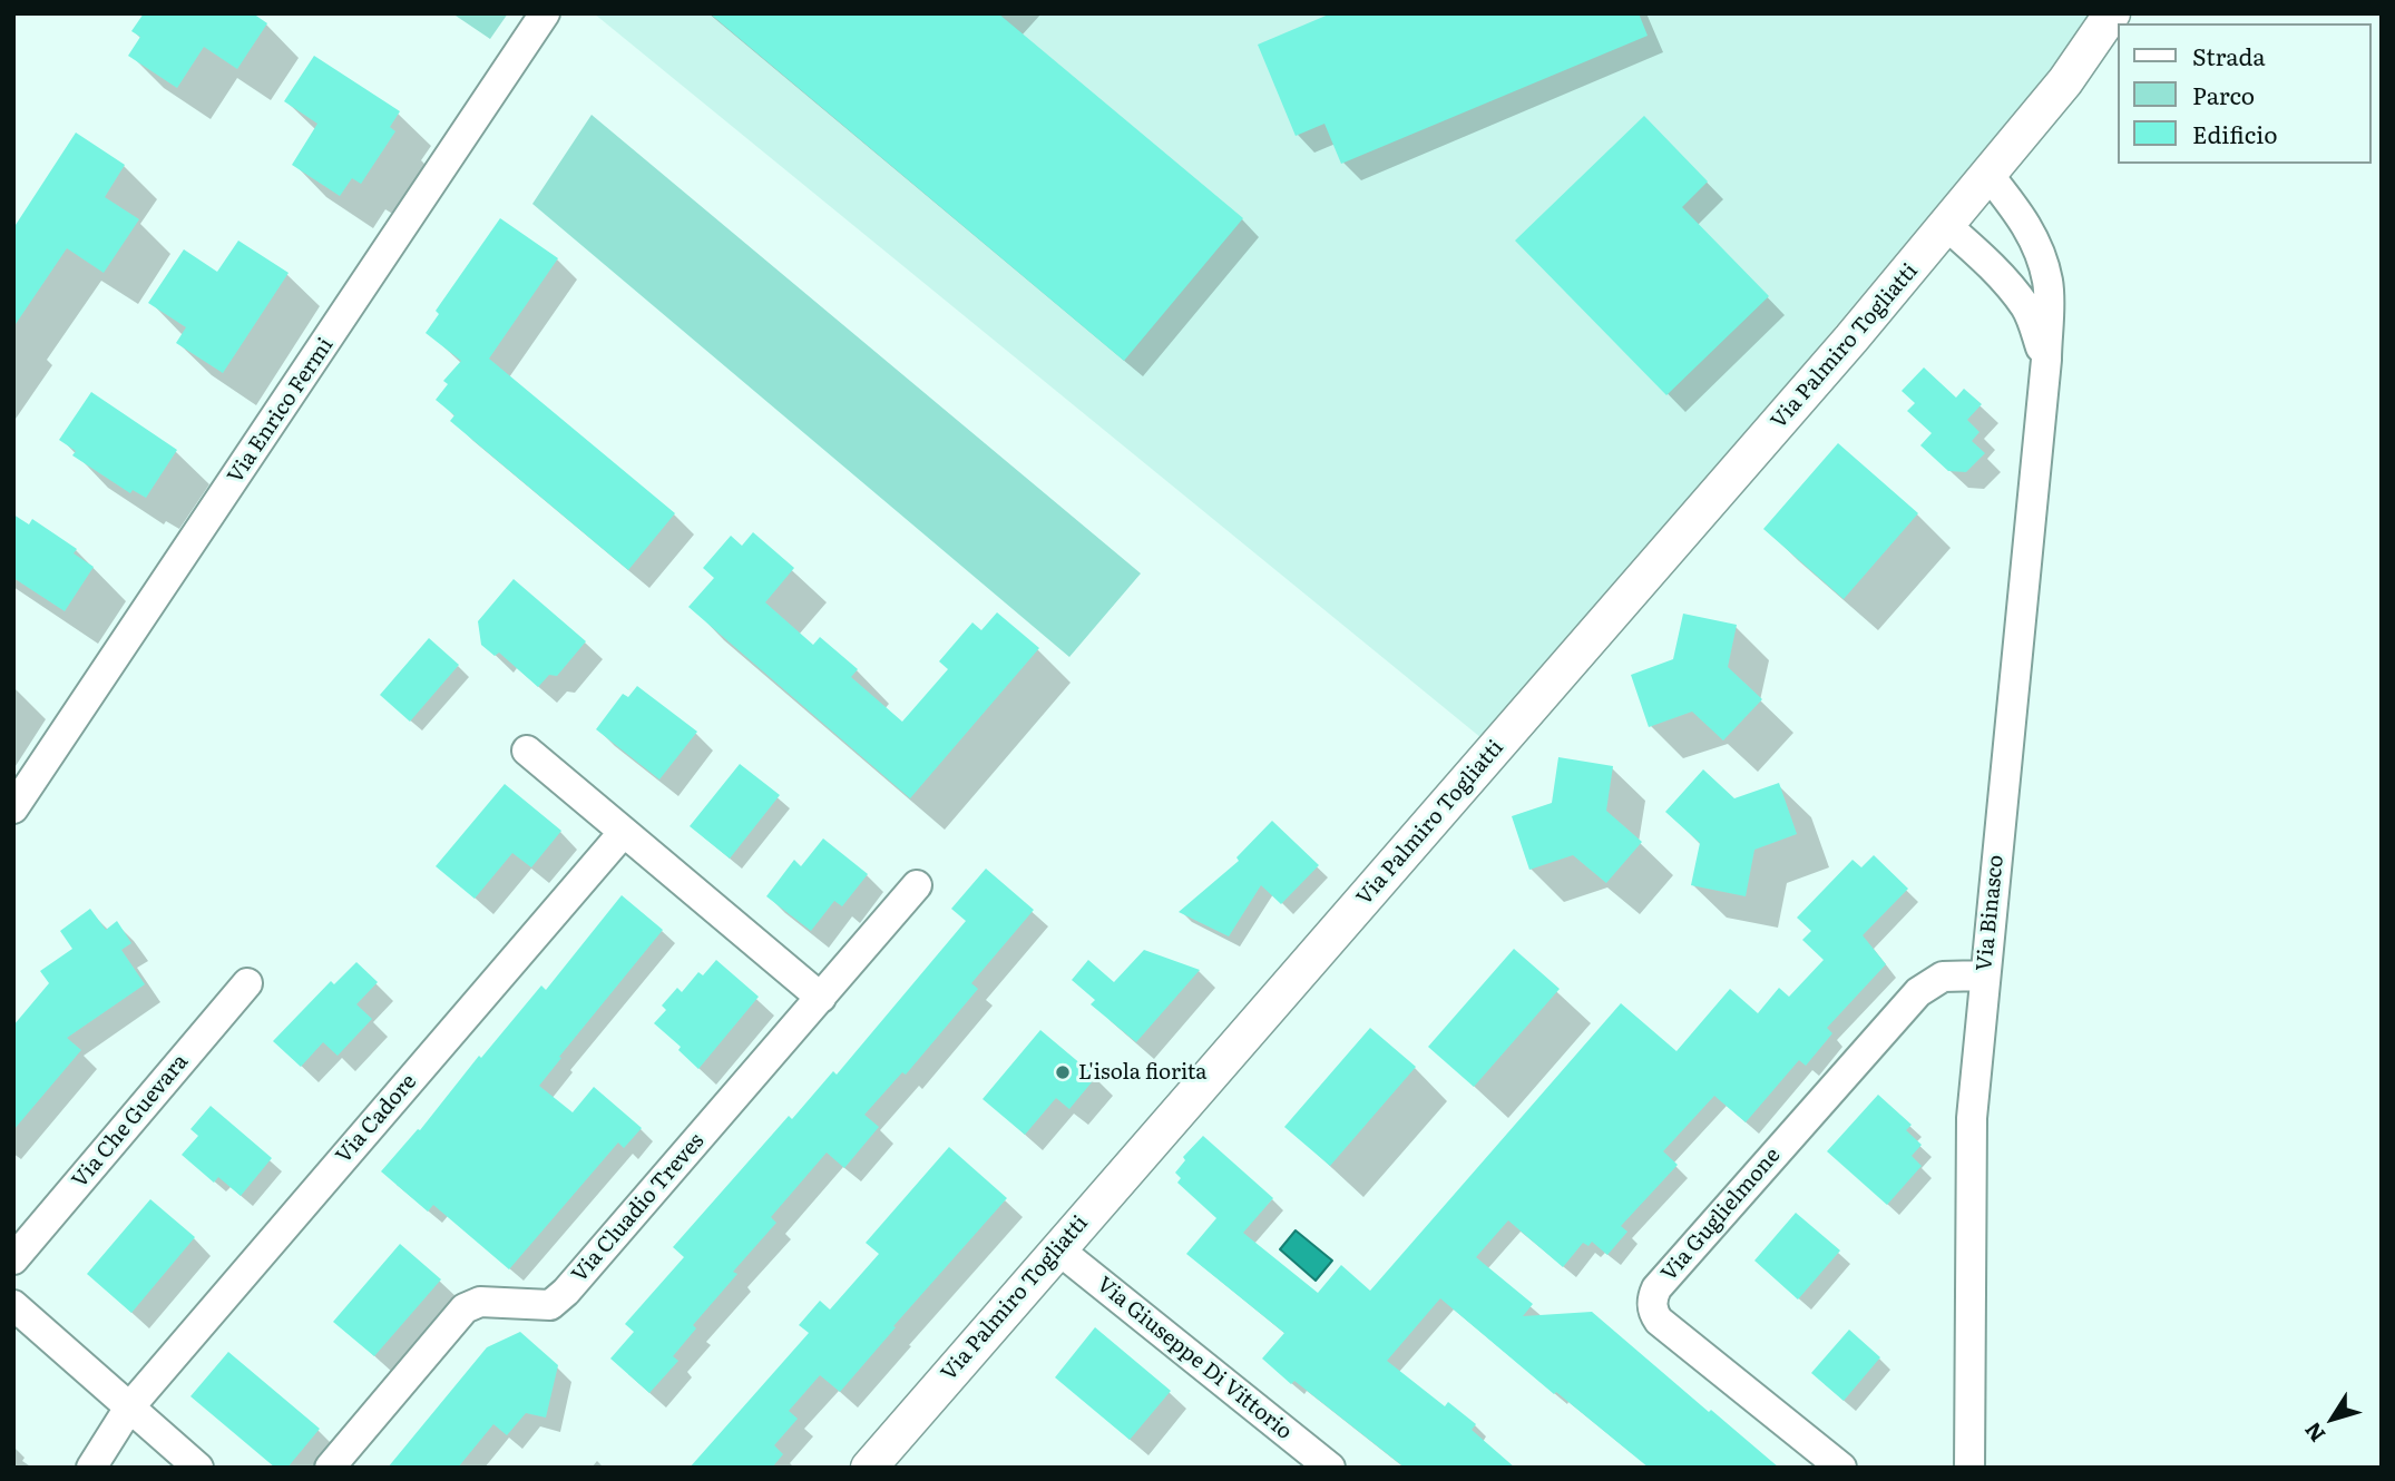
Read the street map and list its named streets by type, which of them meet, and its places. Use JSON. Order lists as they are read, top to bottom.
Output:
{
  "streets": {
    "street": [
      "Via Palmiro Togliatti",
      "Via Enrico Fermi",
      "Via Binasco",
      "Via Cadore",
      "Via Che Guevara",
      "Via Cluadio Treves",
      "Via Guglielmone",
      "Via Giuseppe Di Vittorio"
    ]
  },
  "crossings": [
    ["Via Palmiro Togliatti", "Via Binasco"],
    ["Via Palmiro Togliatti", "Via Giuseppe Di Vittorio"],
    ["Via Binasco", "Via Guglielmone"]
  ],
  "places": ["L'isola fiorita"],
  "legend": ["Strada", "Parco", "Edificio"],
  "north": "bottom left"
}
